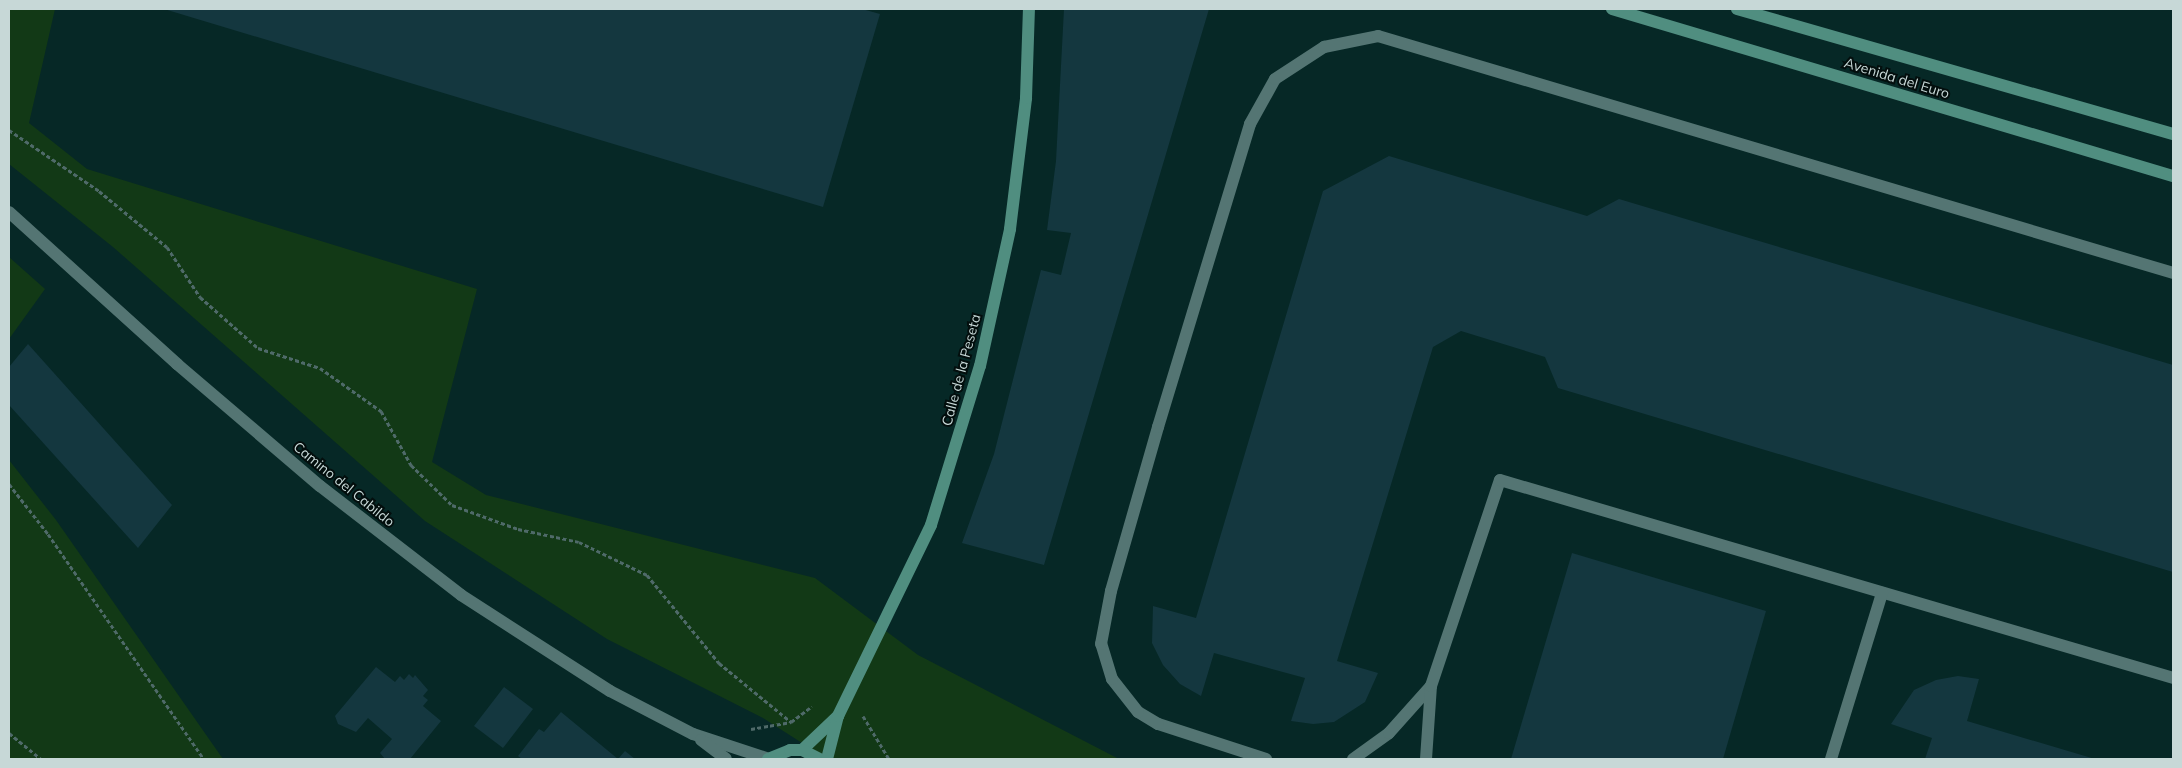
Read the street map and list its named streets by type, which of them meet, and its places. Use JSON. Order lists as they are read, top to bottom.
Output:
{
  "streets": {
    "street": ["Avenida del Euro", "Calle de la Peseta", "Camino del Cabildo"]
  }
}
